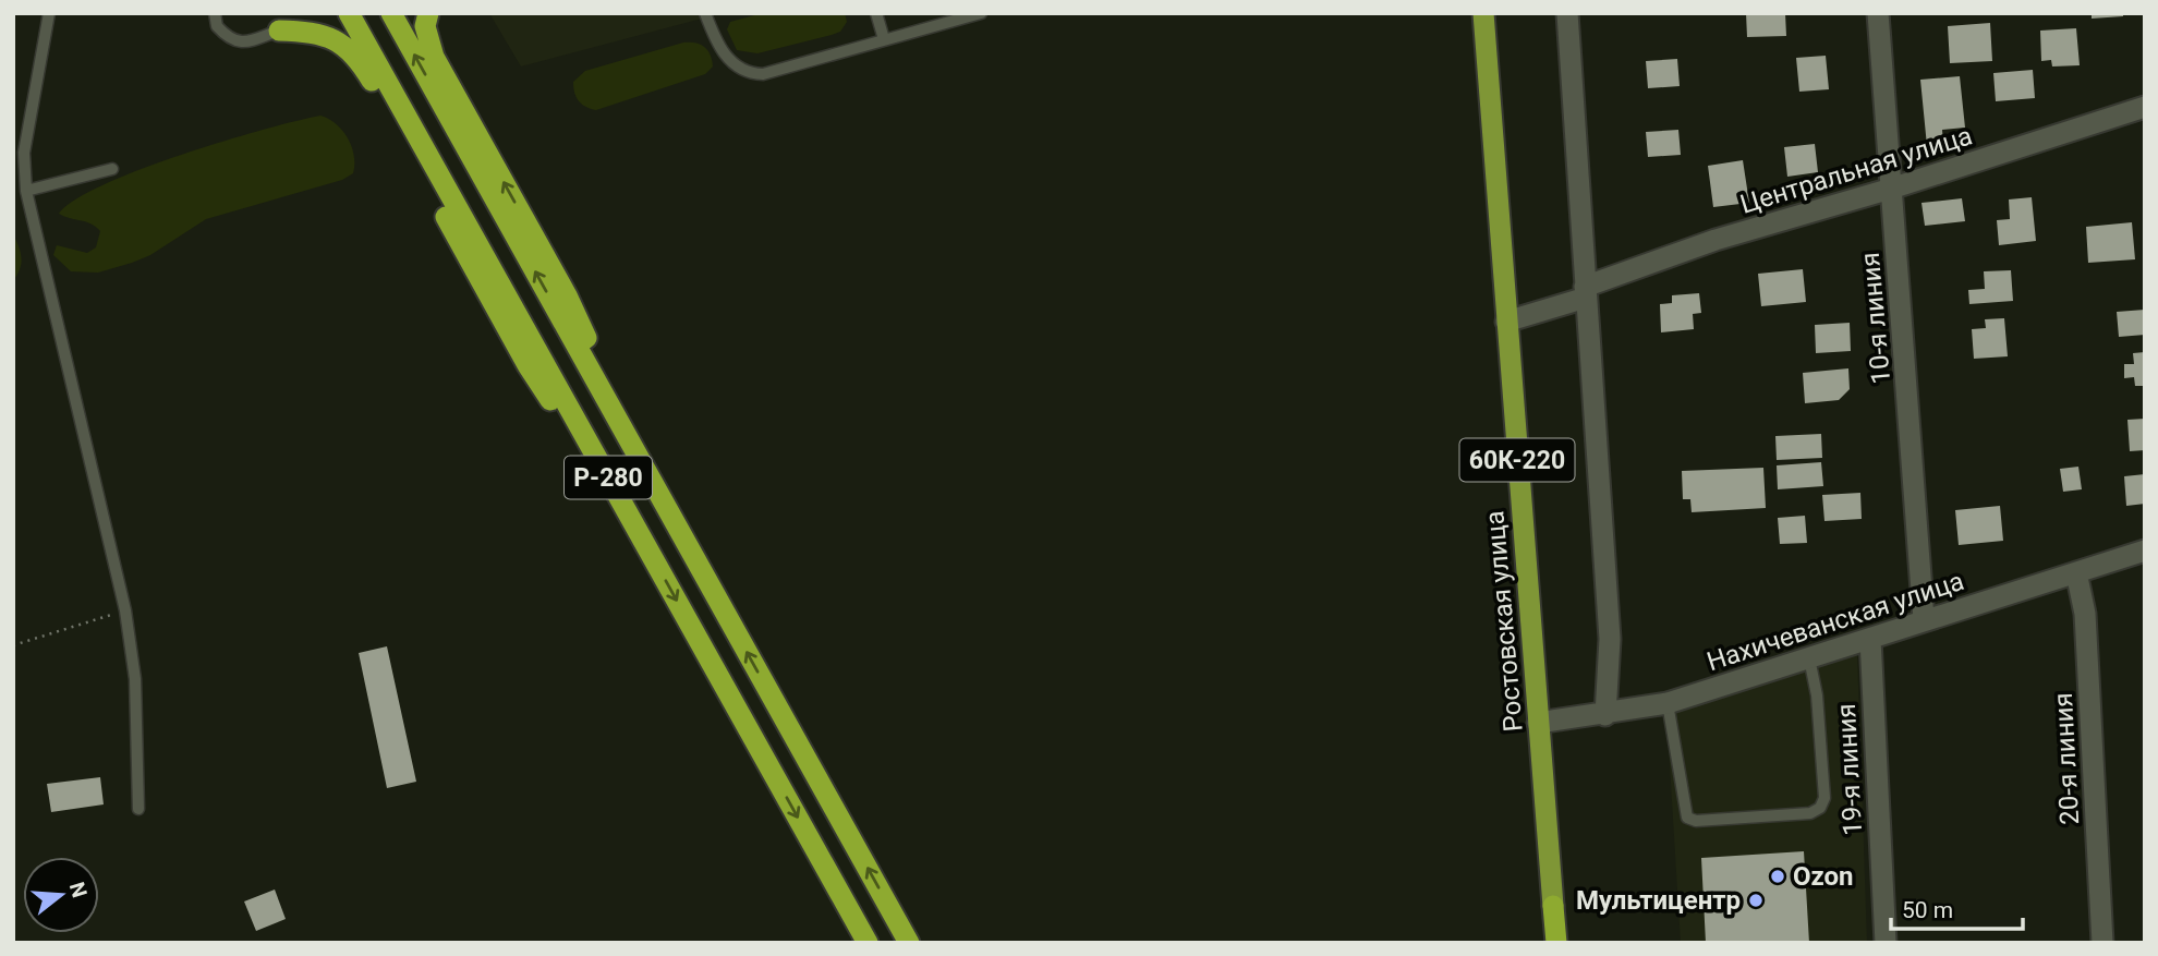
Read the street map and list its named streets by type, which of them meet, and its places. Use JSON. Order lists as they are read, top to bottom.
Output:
{
  "streets": {
    "highway": ["60К-220", "Р-280"],
    "main road": ["Ростовская улица"],
    "street": [
      "Центральная улица",
      "10-я линия",
      "Нахичеванская улица",
      "20-я линия",
      "19-я линия"
    ]
  },
  "crossings": [
    ["Центральная улица", "10-я линия"],
    ["Центральная улица", "Ростовская улица"],
    ["10-я линия", "Нахичеванская улица"],
    ["60К-220", "Ростовская улица"],
    ["Ростовская улица", "Нахичеванская улица"],
    ["Нахичеванская улица", "20-я линия"],
    ["Нахичеванская улица", "19-я линия"]
  ],
  "places": ["Ozon", "Мультицентр"],
  "scale_bar": "50 m",
  "north": "right"
}
